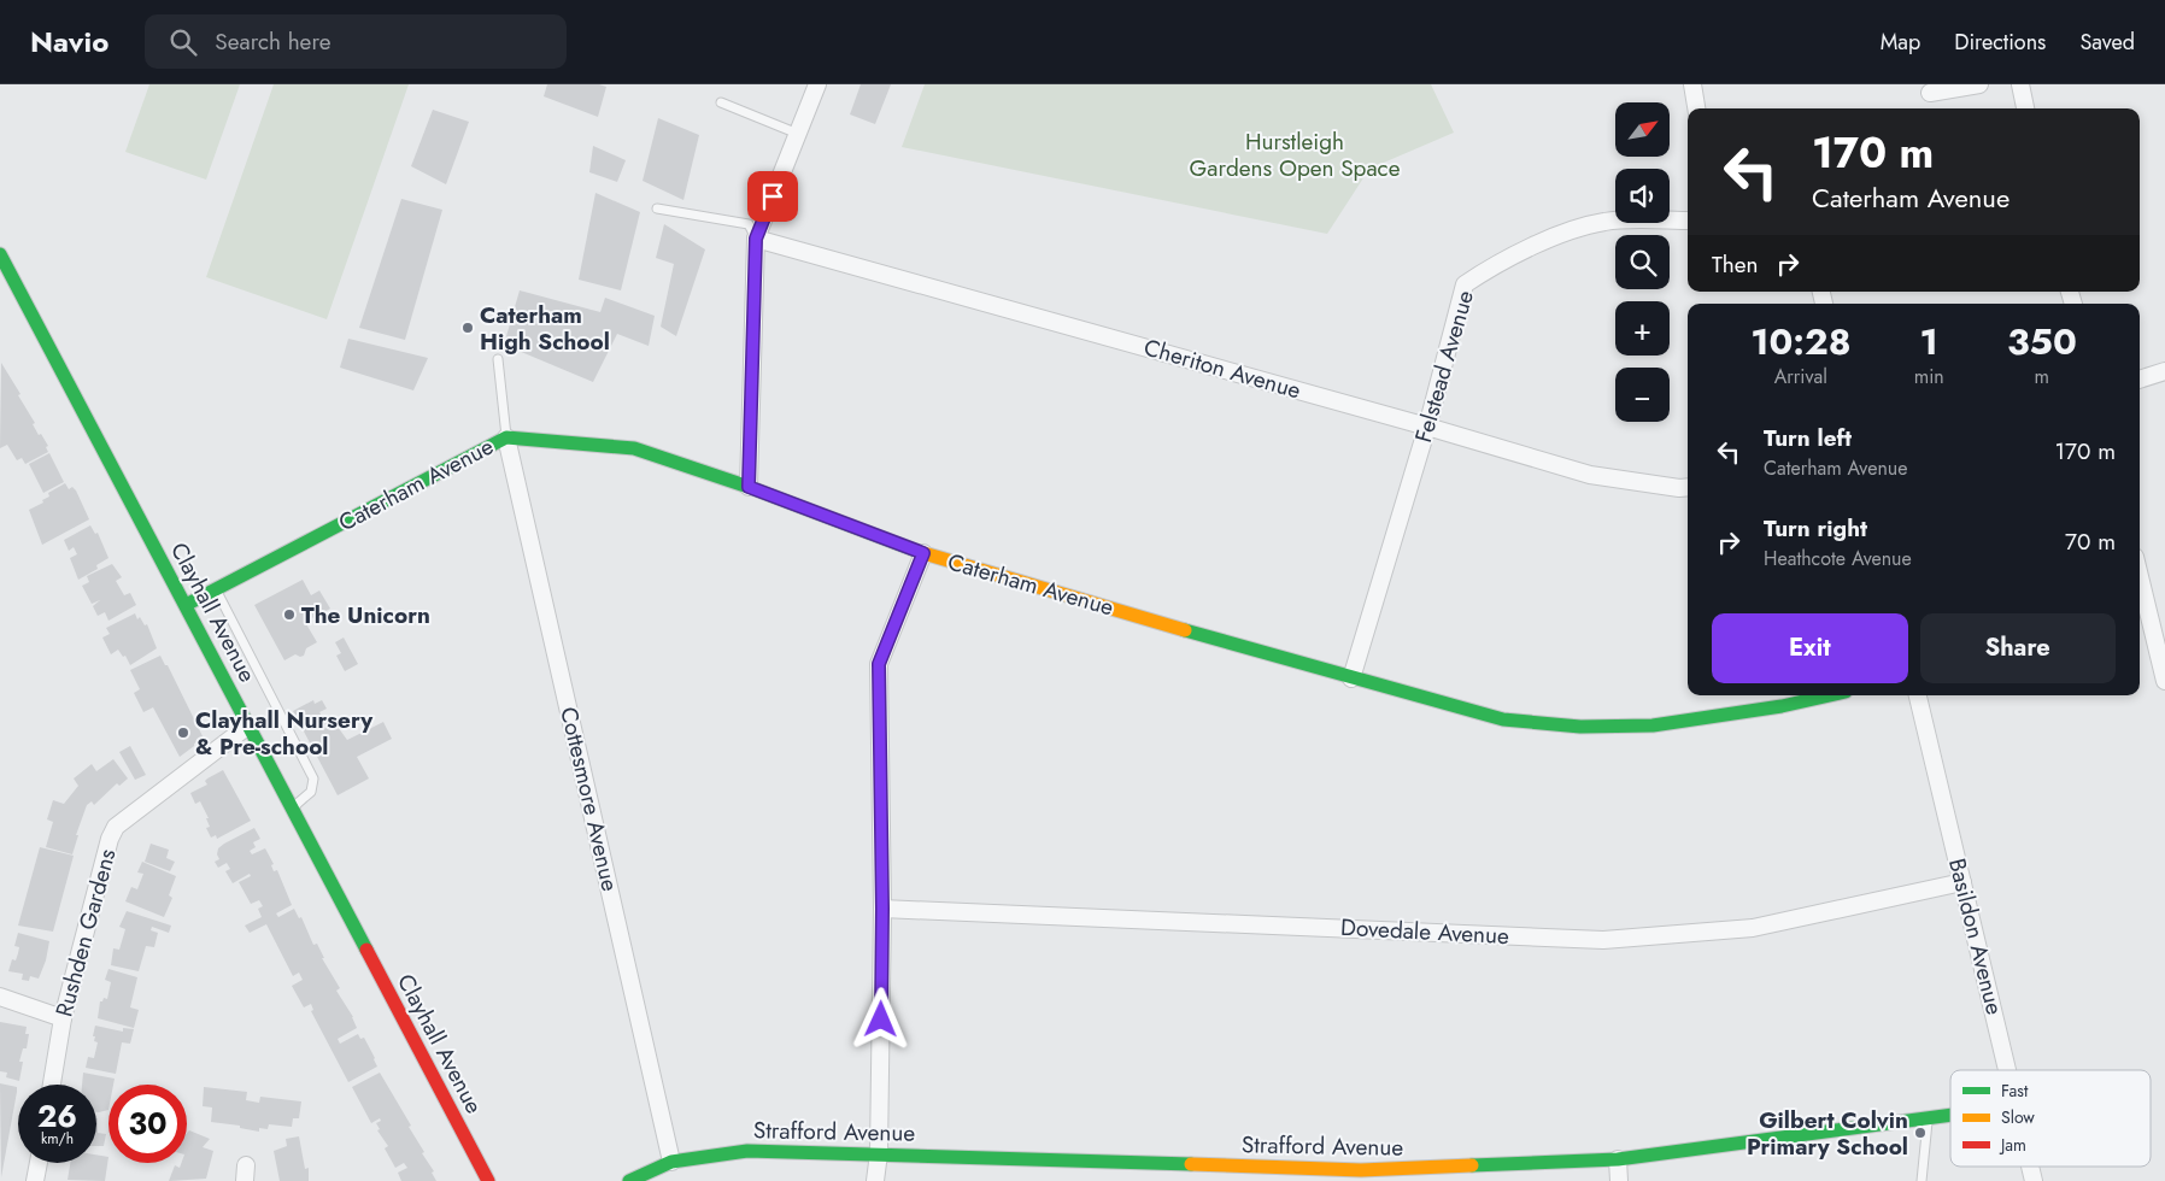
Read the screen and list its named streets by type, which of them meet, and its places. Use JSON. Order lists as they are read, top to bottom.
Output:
{
  "streets": {
    "street": [
      "Felstead Avenue",
      "Cheriton Avenue",
      "Caterham Avenue",
      "Clayhall Avenue",
      "Cottesmore Avenue",
      "Dovedale Avenue",
      "Rushden Gardens",
      "Basildon Avenue",
      "Strafford Avenue"
    ]
  },
  "crossings": [
    ["Felstead Avenue", "Cheriton Avenue"],
    ["Felstead Avenue", "Caterham Avenue"],
    ["Caterham Avenue", "Clayhall Avenue"],
    ["Caterham Avenue", "Cottesmore Avenue"],
    ["Clayhall Avenue", "Rushden Gardens"],
    ["Cottesmore Avenue", "Strafford Avenue"],
    ["Dovedale Avenue", "Basildon Avenue"]
  ],
  "parks": ["Hurstleigh Gardens Open Space"],
  "places": [
    "Caterham High School",
    "The Unicorn",
    "Clayhall Nursery & Pre-school",
    "Gilbert Colvin Primary School"
  ],
  "legend": ["Fast", "Slow", "Jam"],
  "north": "top right",
  "page": {
    "header": "Navio",
    "search": "Search here",
    "nav": ["Map", "Directions", "Saved"],
    "map_buttons": ["+", "−"],
    "turn": ["170 m", "Caterham Avenue"],
    "then": "Then",
    "eta": [
      "10:28",
      "Arrival",
      "1",
      "min",
      "350",
      "m"
    ],
    "list": [
      {
        "name": "Turn left",
        "note": "Caterham Avenue",
        "value": "170 m"
      },
      {
        "name": "Turn right",
        "note": "Heathcote Avenue",
        "value": "70 m"
      }
    ],
    "buttons": ["Exit", "Share"],
    "speed": "26 km/h",
    "limit": "30"
  }
}
